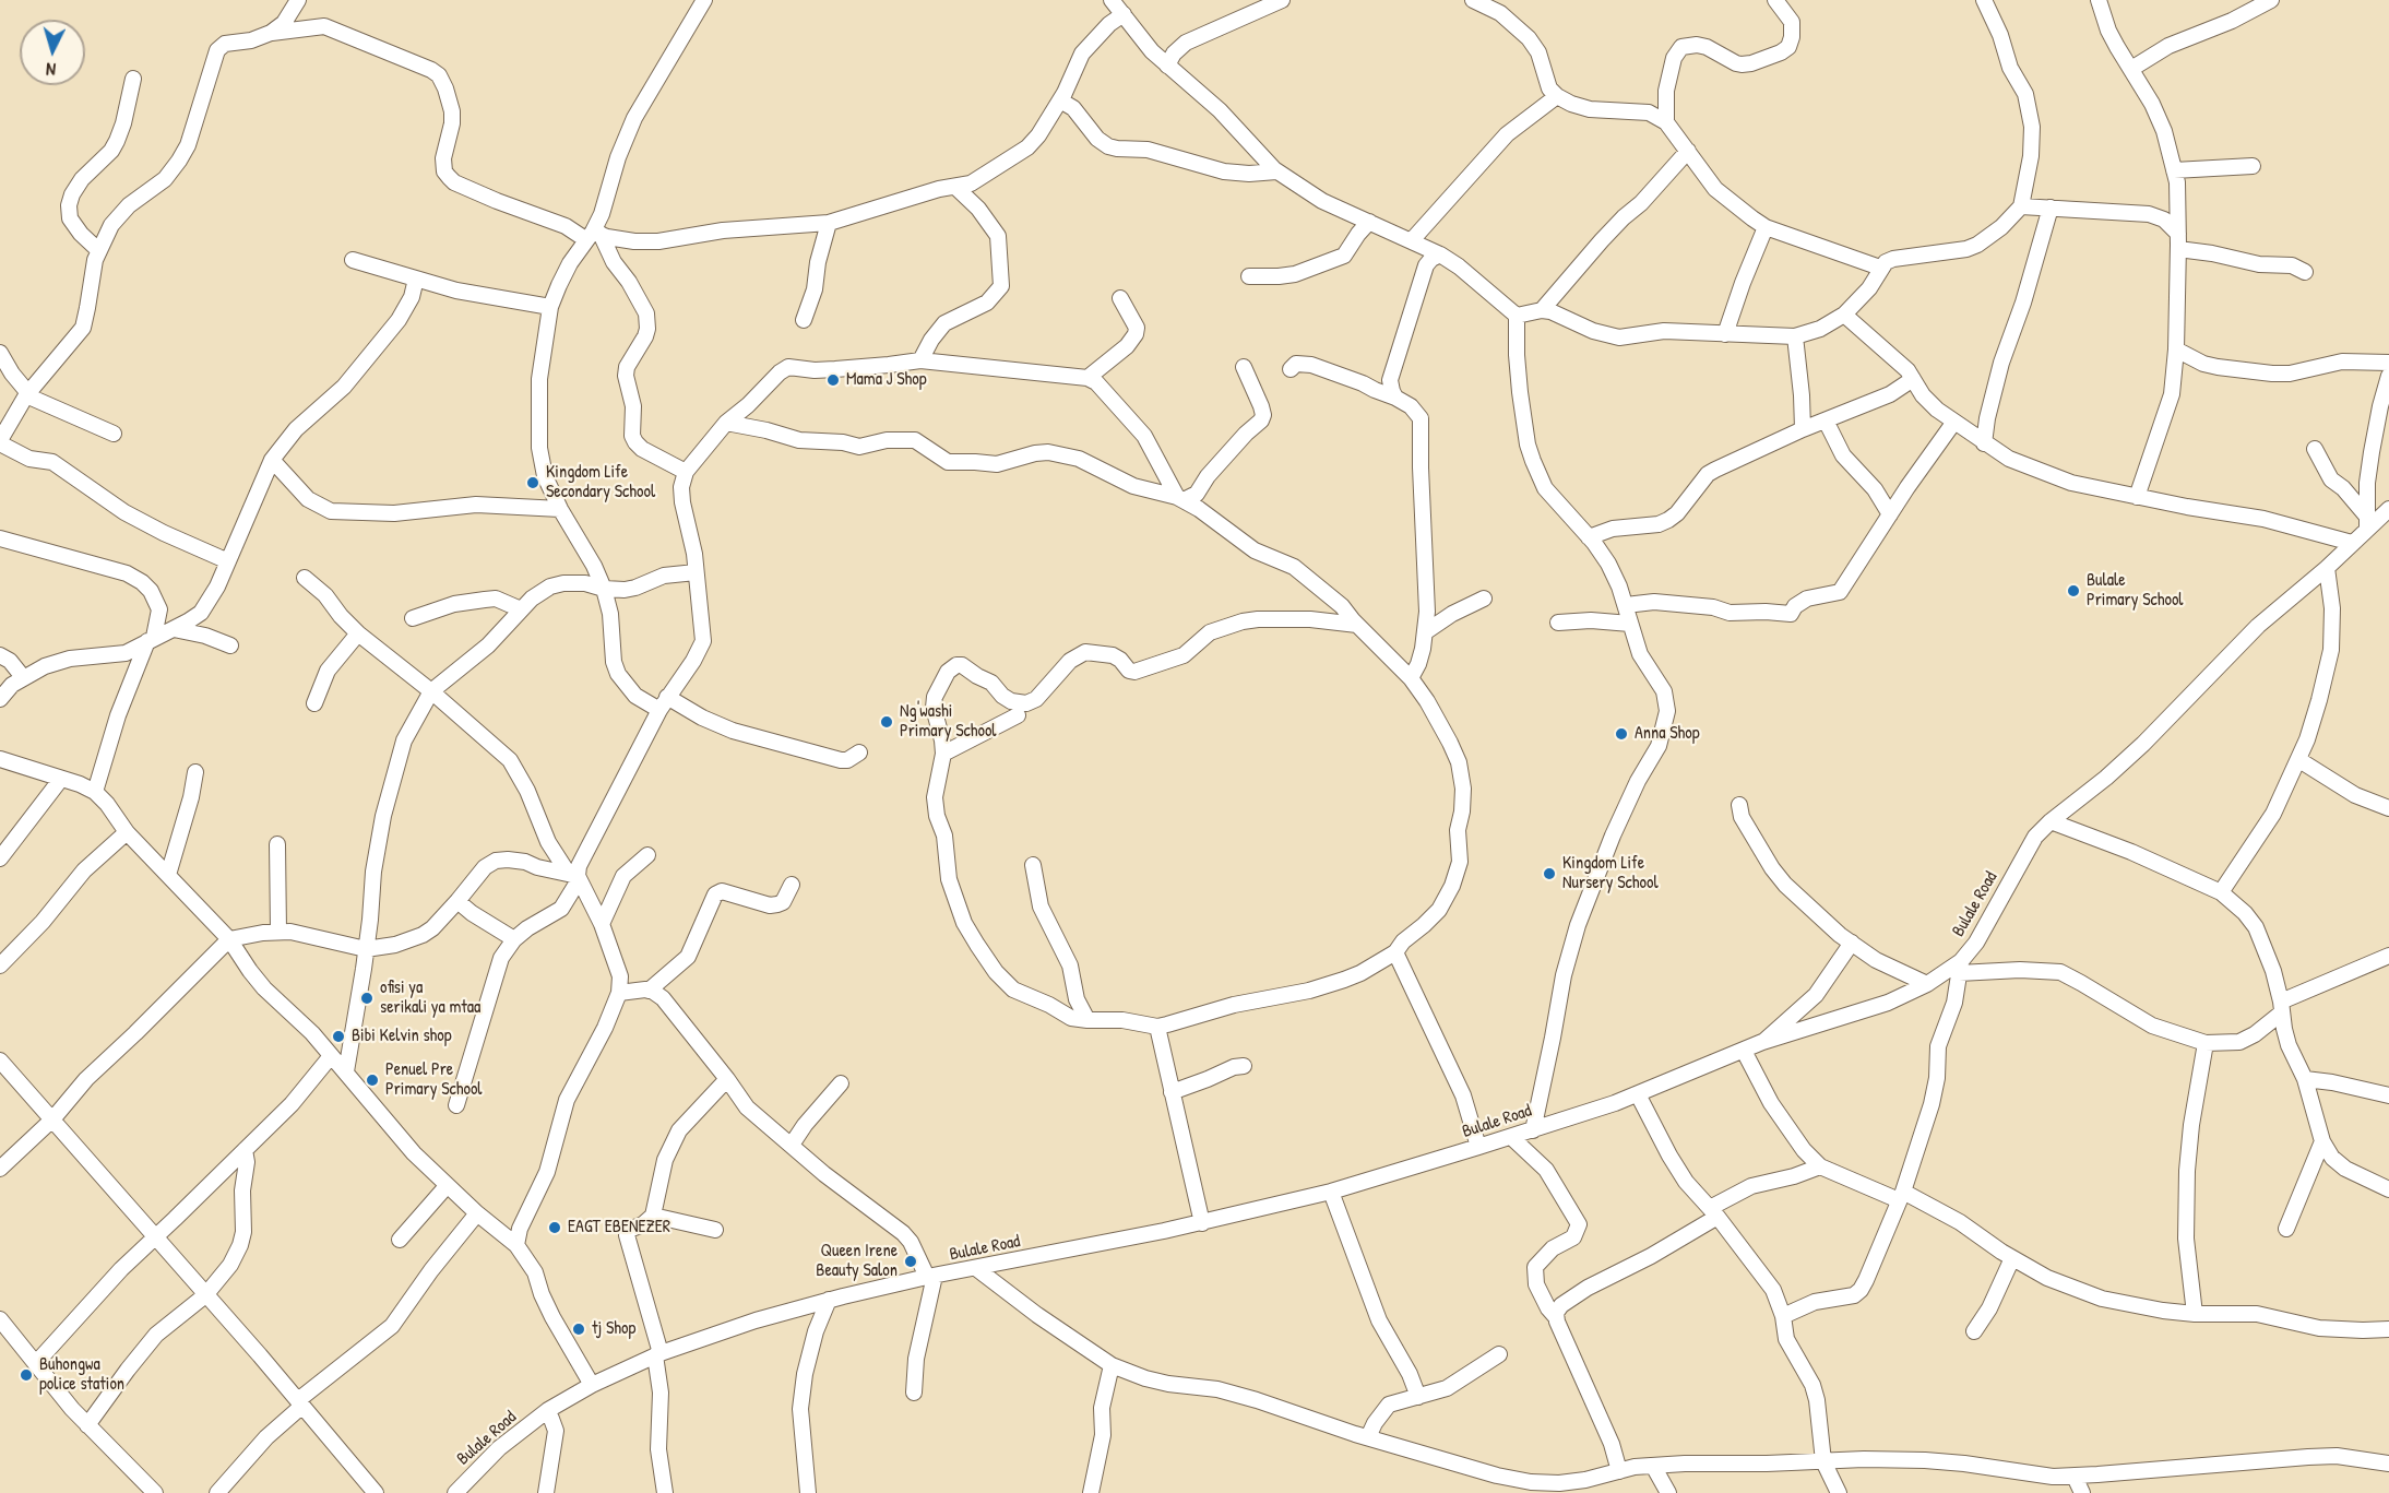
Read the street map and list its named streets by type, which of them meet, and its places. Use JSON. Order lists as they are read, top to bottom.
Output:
{
  "streets": {
    "street": ["Bulale Road"]
  },
  "places": [
    "Mama J Shop",
    "Kingdom Life Secondary School",
    "Bulale Primary School",
    "Ng'washi Primary School",
    "Anna Shop",
    "Kingdom Life Nursery School",
    "ofisi ya serikali ya mtaa",
    "Bibi Kelvin shop",
    "Penuel Pre Primary School",
    "EAGT EBENEZER",
    "Queen Irene Beauty Salon",
    "tj Shop",
    "Buhongwa police station"
  ],
  "north": "bottom"
}
